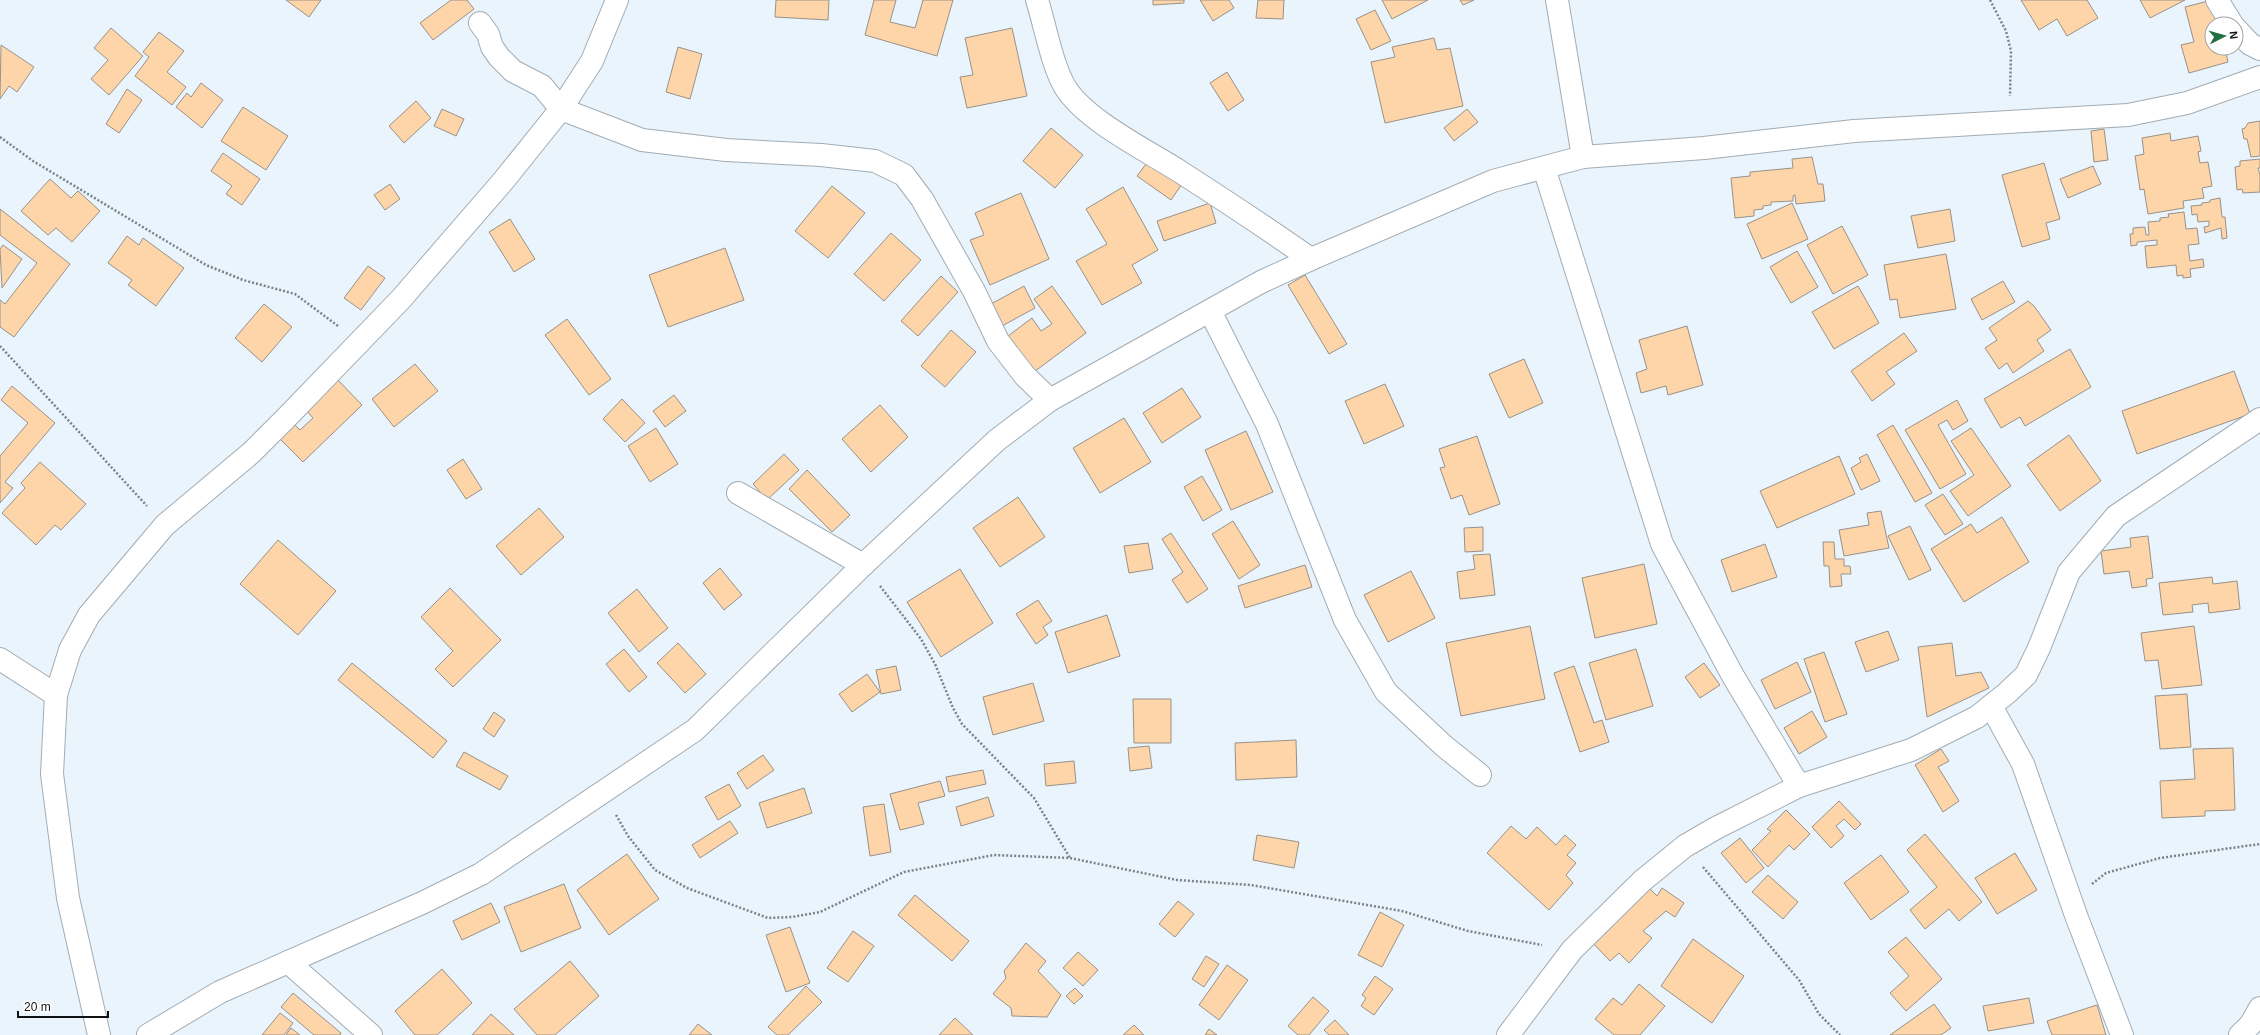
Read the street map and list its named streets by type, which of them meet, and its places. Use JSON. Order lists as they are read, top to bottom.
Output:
{
  "scale_bar": "20 m",
  "north": "right"
}
